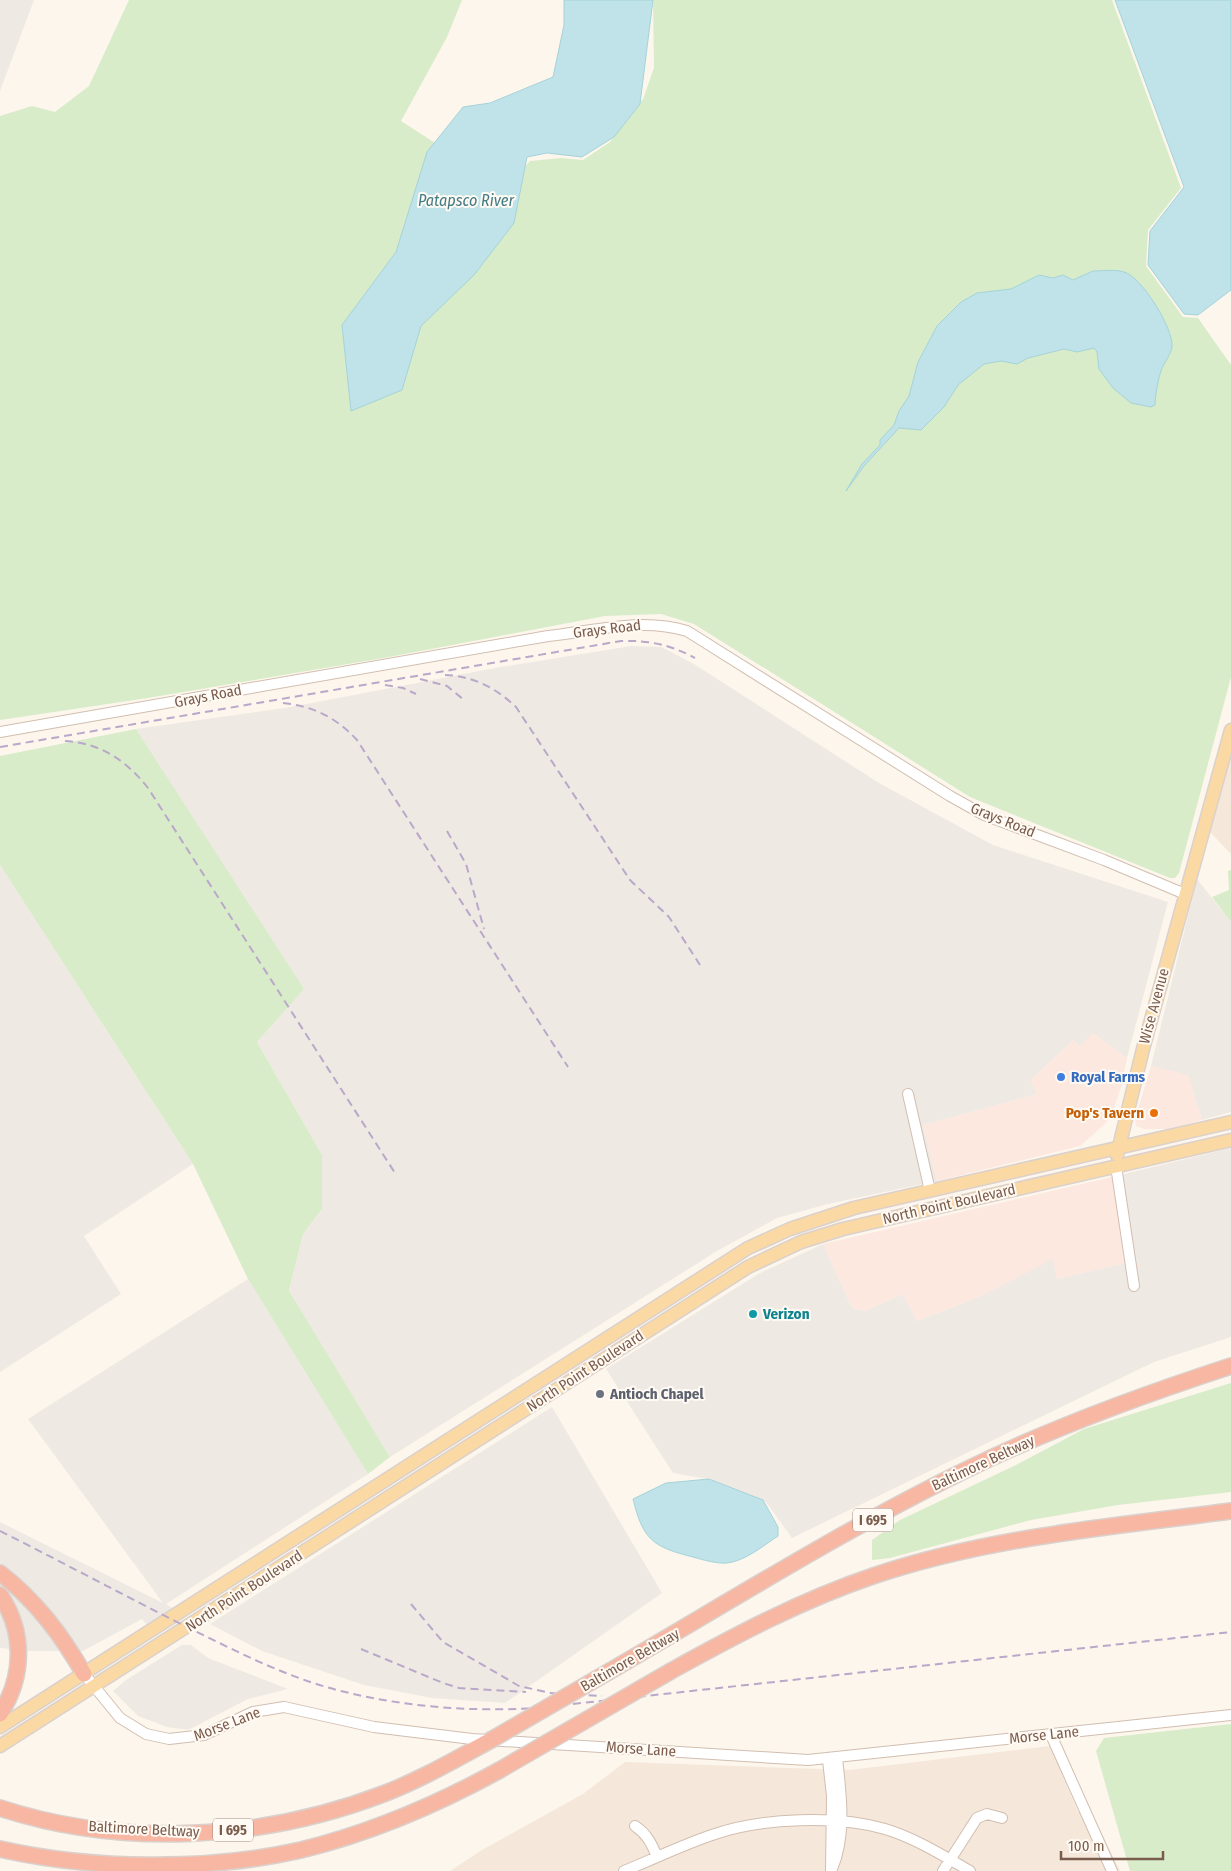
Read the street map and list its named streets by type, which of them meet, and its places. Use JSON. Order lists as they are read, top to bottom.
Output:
{
  "streets": {
    "highway": ["Baltimore Beltway", "I 695"],
    "main road": ["Wise Avenue", "North Point Boulevard"],
    "street": ["Grays Road", "Morse Lane"]
  },
  "crossings": [
    ["Grays Road", "Wise Avenue"],
    ["Wise Avenue", "North Point Boulevard"],
    ["North Point Boulevard", "Morse Lane"]
  ],
  "water": ["Patapsco River"],
  "places": [
    "Royal Farms",
    "Pop's Tavern",
    "Verizon",
    "Antioch Chapel"
  ],
  "scale_bar": "100 m"
}
